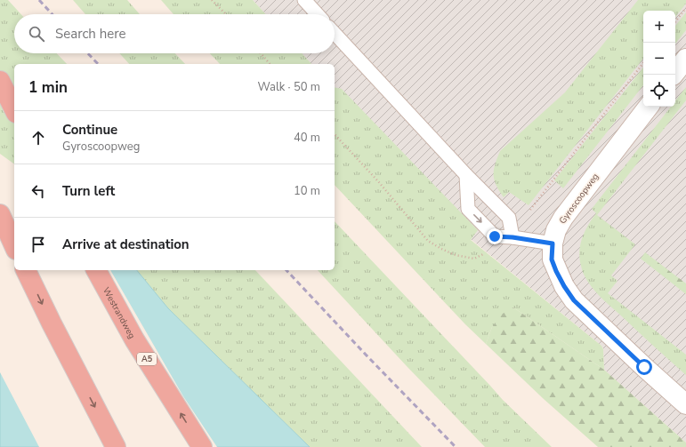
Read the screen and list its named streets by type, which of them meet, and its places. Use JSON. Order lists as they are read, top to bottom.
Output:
{
  "streets": {
    "highway": ["Westrandweg", "A5"],
    "street": ["Gyroscoopweg"]
  },
  "page": {
    "map_buttons": ["+", "−"],
    "search": "Search here",
    "heading": ["1 min", "Walk · 50 m"],
    "list": [
      ["Continue", "Gyroscoopweg", "40 m"],
      ["Turn left", "10 m"],
      "Arrive at destination"
    ]
  }
}
